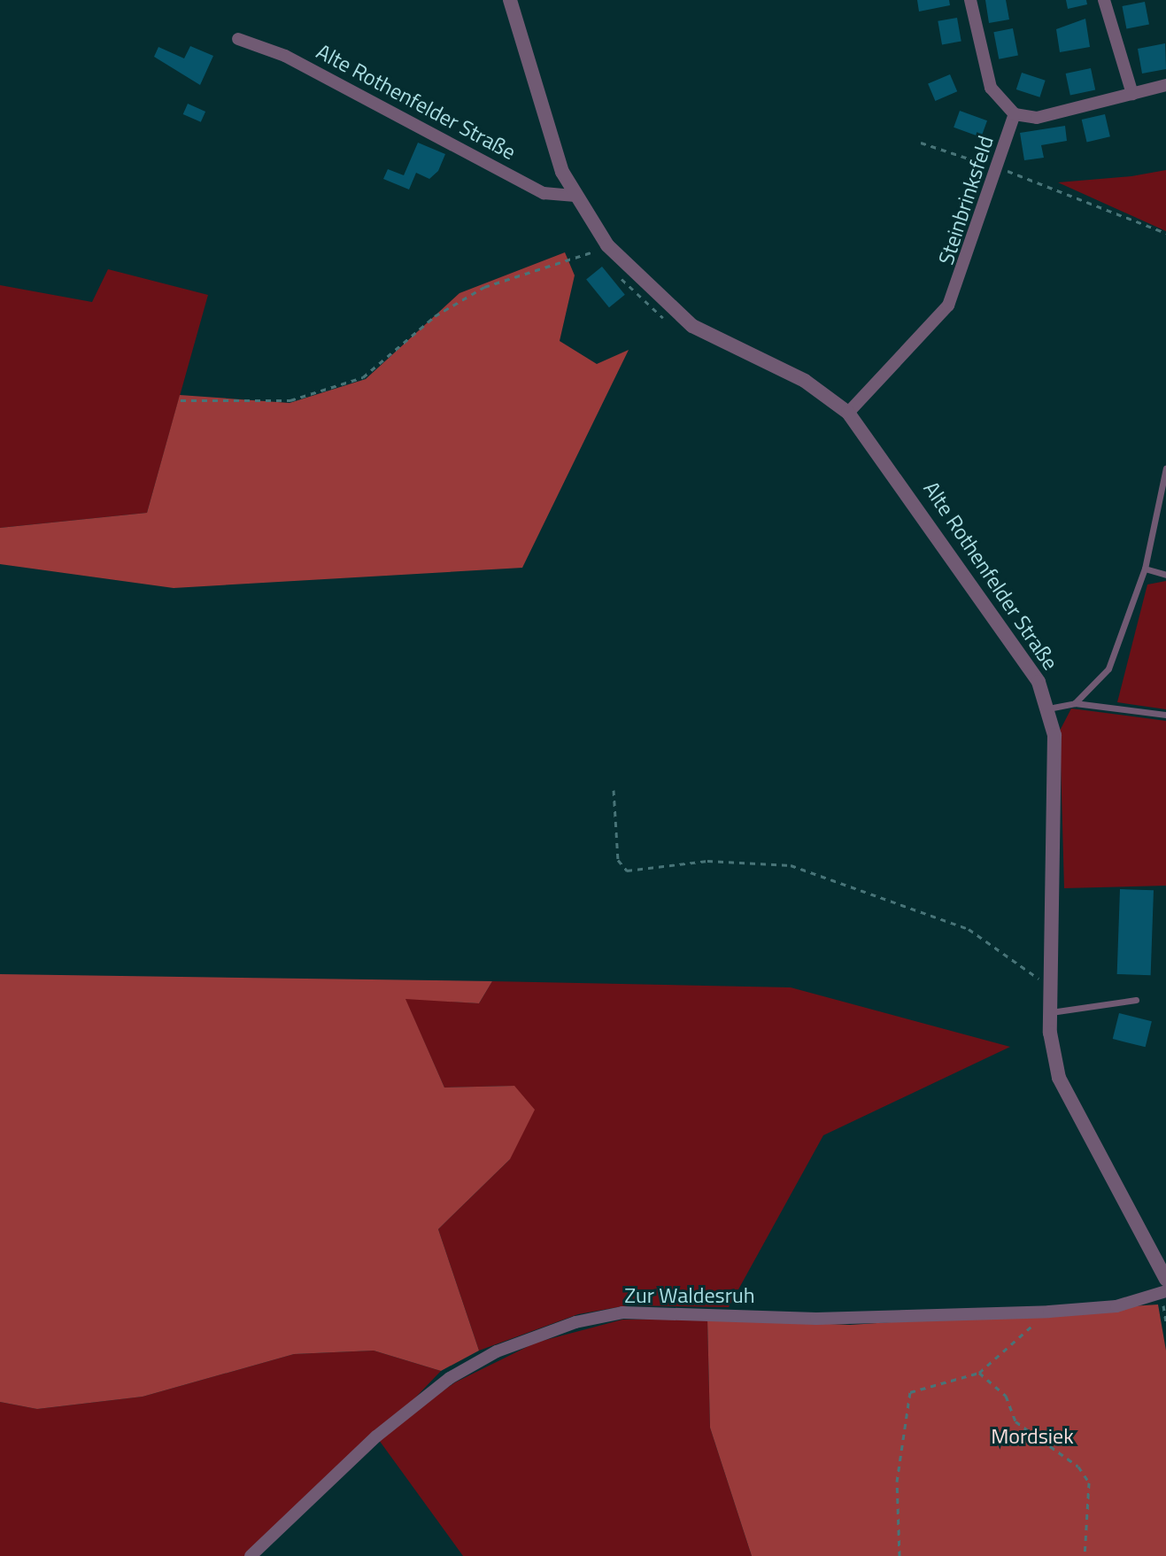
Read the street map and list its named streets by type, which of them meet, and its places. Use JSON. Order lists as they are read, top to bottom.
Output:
{
  "streets": {
    "street": ["Alte Rothenfelder Straße", "Steinbrinksfeld", "Zur Waldesruh"]
  },
  "crossings": [
    ["Alte Rothenfelder Straße", "Steinbrinksfeld"],
    ["Alte Rothenfelder Straße", "Zur Waldesruh"]
  ],
  "parks": ["Mordsiek"]
}
